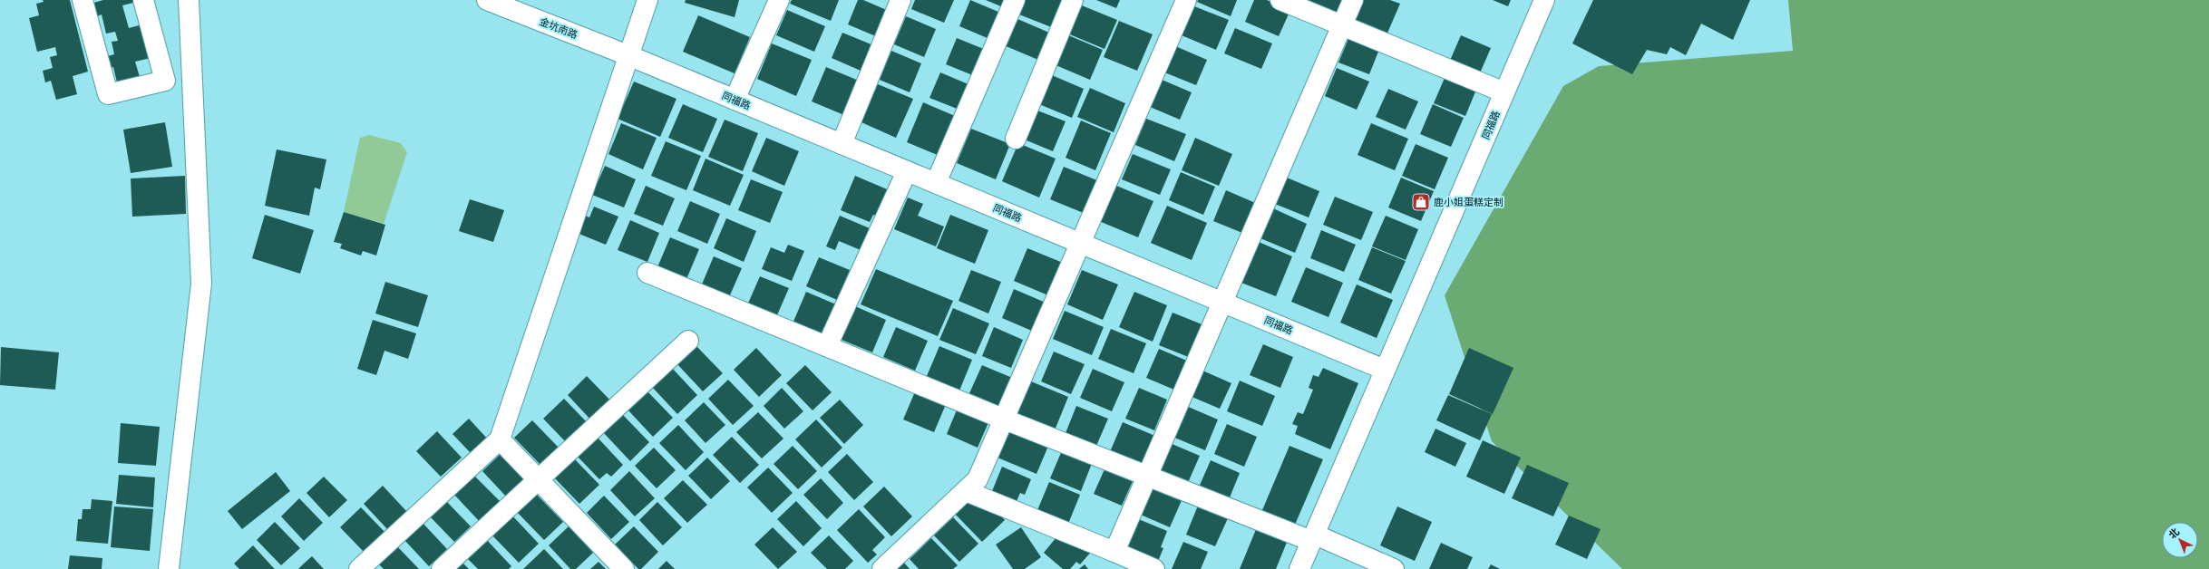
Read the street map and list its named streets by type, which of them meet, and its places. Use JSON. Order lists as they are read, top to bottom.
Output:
{
  "streets": {
    "street": ["金坑南路", "同福路"]
  },
  "crossings": [
    ["金坑南路", "同福路"]
  ],
  "places": {
    "shop": ["鹿小姐蛋糕定制"]
  },
  "north": "top left"
}
